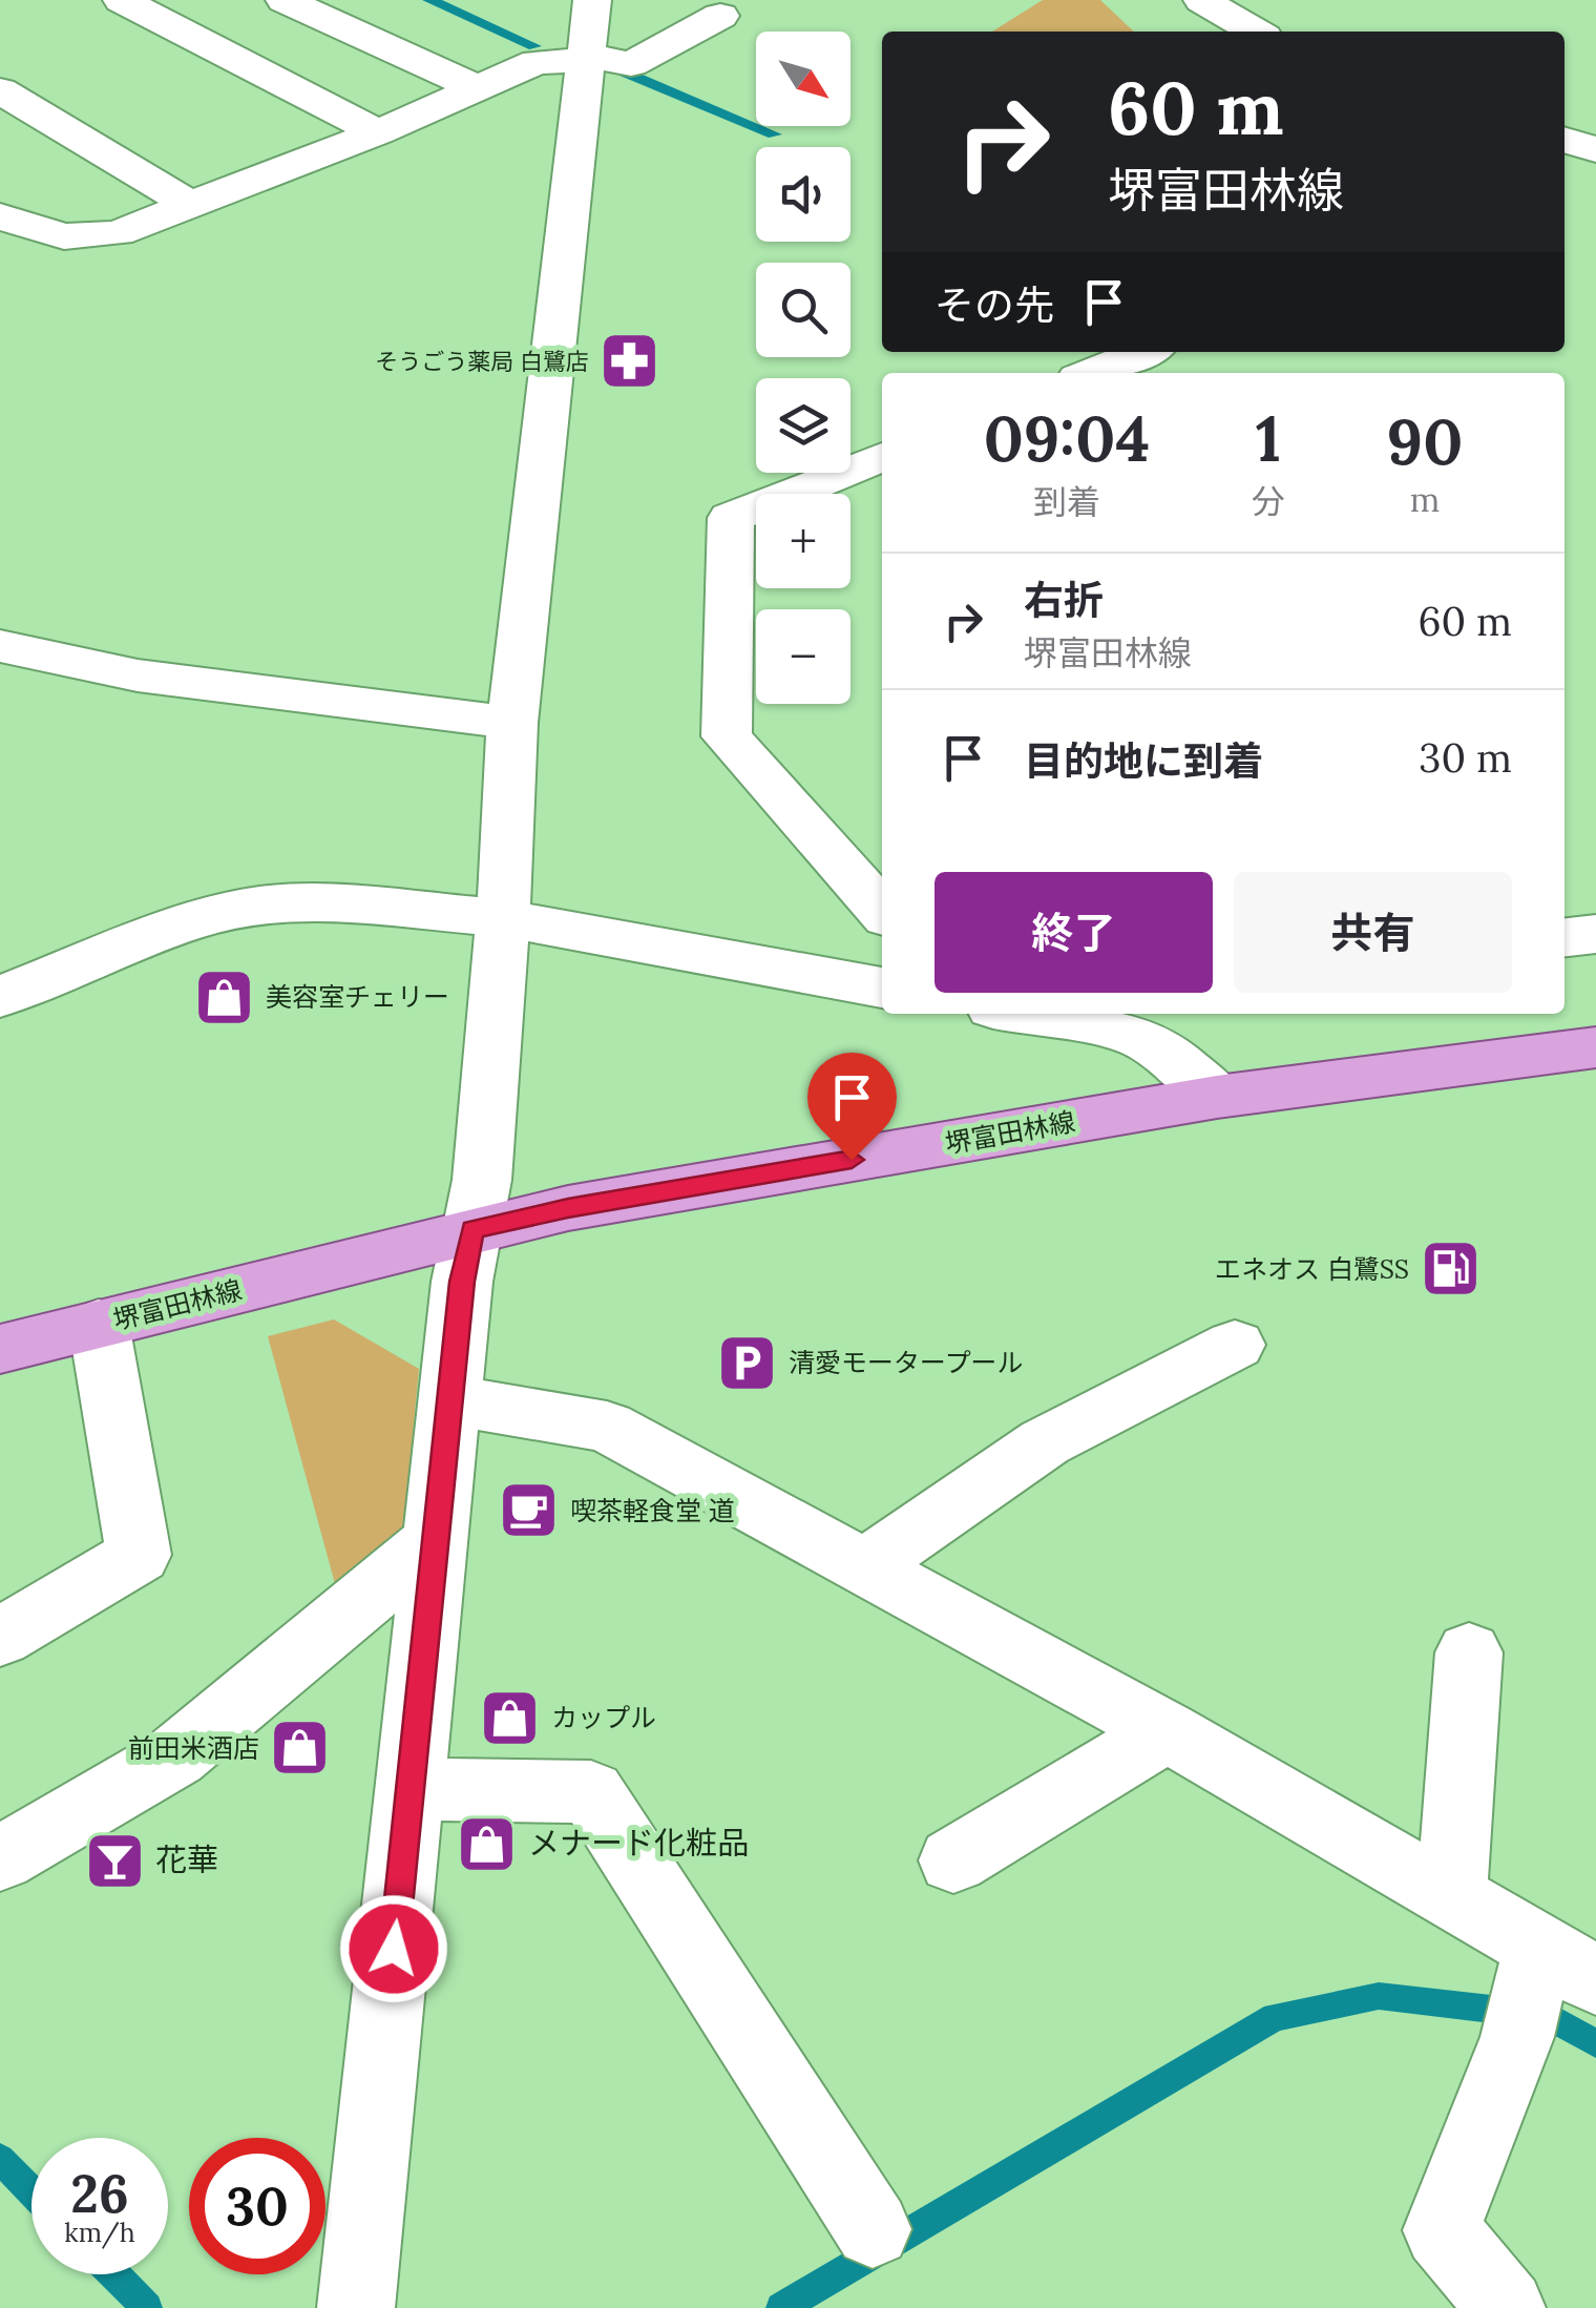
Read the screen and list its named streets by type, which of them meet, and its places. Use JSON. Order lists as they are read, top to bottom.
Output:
{
  "streets": {
    "main road": ["堺富田林線"]
  },
  "places": {
    "pharmacy": ["そうごう薬局 白鷺店"],
    "shop": [
      "美容室チェリー",
      "カップル",
      "前田米酒店",
      "メナード化粧品"
    ],
    "fuel station": ["エネオス 白鷺SS"],
    "parking": ["清愛モータープール"],
    "cafe": ["喫茶軽食堂 道"],
    "bar": ["花華"]
  },
  "north": "bottom right",
  "page": {
    "map_buttons": ["+", "−"],
    "turn": ["60 m", "堺富田林線"],
    "then": "その先",
    "eta": [
      "09:04",
      "到着",
      "1",
      "分",
      "90",
      "m"
    ],
    "list": [
      {
        "name": "右折",
        "note": "堺富田林線",
        "value": "60 m"
      },
      {
        "name": "目的地に到着",
        "value": "30 m"
      }
    ],
    "buttons": ["終了", "共有"],
    "speed": "26 km/h",
    "limit": "30"
  }
}
